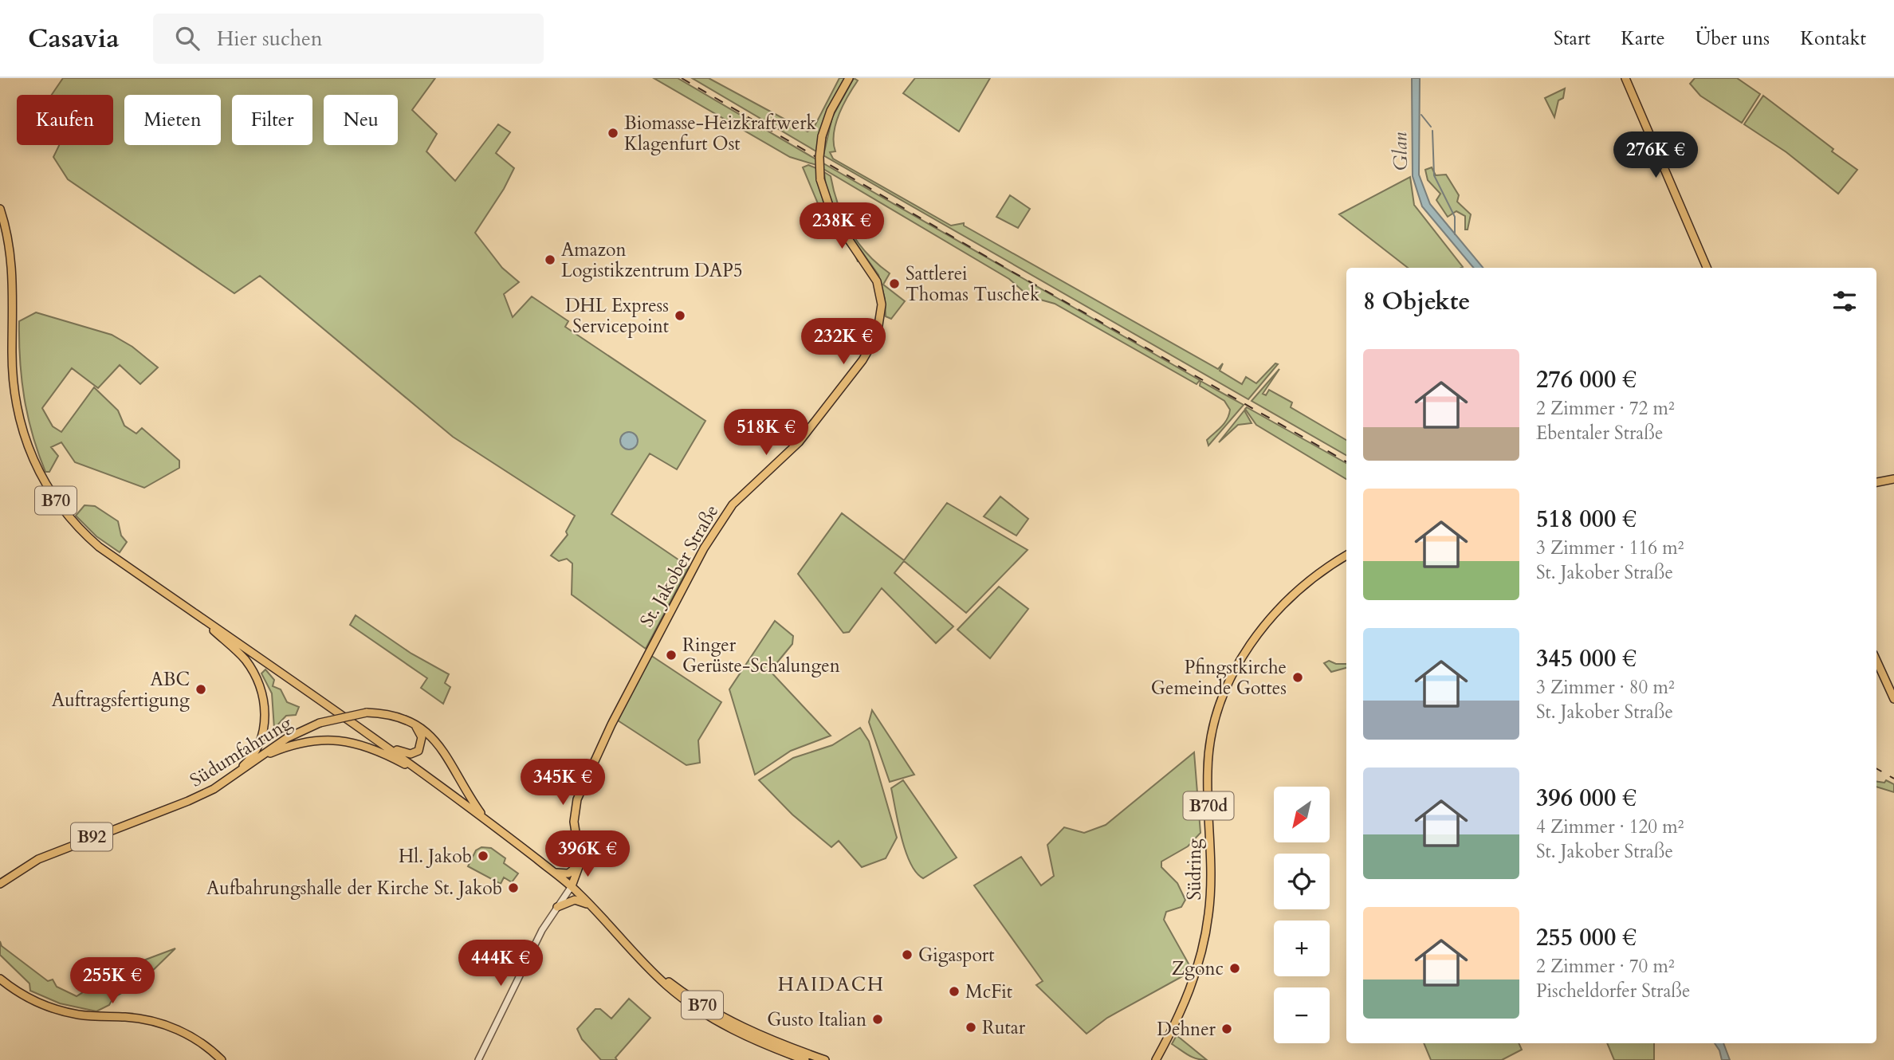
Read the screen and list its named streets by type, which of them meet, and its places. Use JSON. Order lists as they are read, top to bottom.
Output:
{
  "streets": {
    "main road": [
      "B70",
      "St. Jakober Straße",
      "Südumfahrung",
      "B70d",
      "B92",
      "Südring"
    ]
  },
  "crossings": [
    ["B70", "St. Jakober Straße"],
    ["B70", "Südumfahrung"],
    ["B70", "B92"],
    ["Südumfahrung", "B92"]
  ],
  "districts": ["HAIDACH"],
  "water": ["Glan"],
  "places": [
    "Biomasse-Heizkraftwerk Klagenfurt Ost",
    "Amazon Logistikzentrum DAP5",
    "Sattlerei Thomas Tuschek",
    "DHL Express Servicepoint",
    "Ringer Gerüste-Schalungen",
    "Pfingstkirche Gemeinde Gottes",
    "ABC Auftragsfertigung",
    "Hl. Jakob",
    "Aufbahrungshalle der Kirche St. Jakob",
    "Gigasport",
    "Zgonc",
    "McFit",
    "Gusto Italian",
    "Rutar",
    "Dehner"
  ],
  "north": "bottom left",
  "page": {
    "header": "Casavia",
    "search": "Hier suchen",
    "nav": [
      "Start",
      "Karte",
      "Über uns",
      "Kontakt"
    ],
    "chip": [
      "Kaufen",
      "Mieten",
      "Filter",
      "Neu"
    ],
    "price": [
      "276K €",
      "238K €",
      "232K €",
      "518K €",
      "345K €",
      "396K €",
      "444K €",
      "255K €"
    ],
    "heading": "8 Objekte",
    "list": [
      {
        "name": "276 000 €",
        "note": "2 Zimmer · 72 m² · Ebentaler Straße"
      },
      {
        "name": "518 000 €",
        "note": "3 Zimmer · 116 m² · St. Jakober Straße"
      },
      {
        "name": "345 000 €",
        "note": "3 Zimmer · 80 m² · St. Jakober Straße"
      },
      {
        "name": "396 000 €",
        "note": "4 Zimmer · 120 m² · St. Jakober Straße"
      },
      {
        "name": "255 000 €",
        "note": "2 Zimmer · 70 m² · Pischeldorfer Straße"
      }
    ],
    "map_buttons": ["+", "−"]
  }
}
